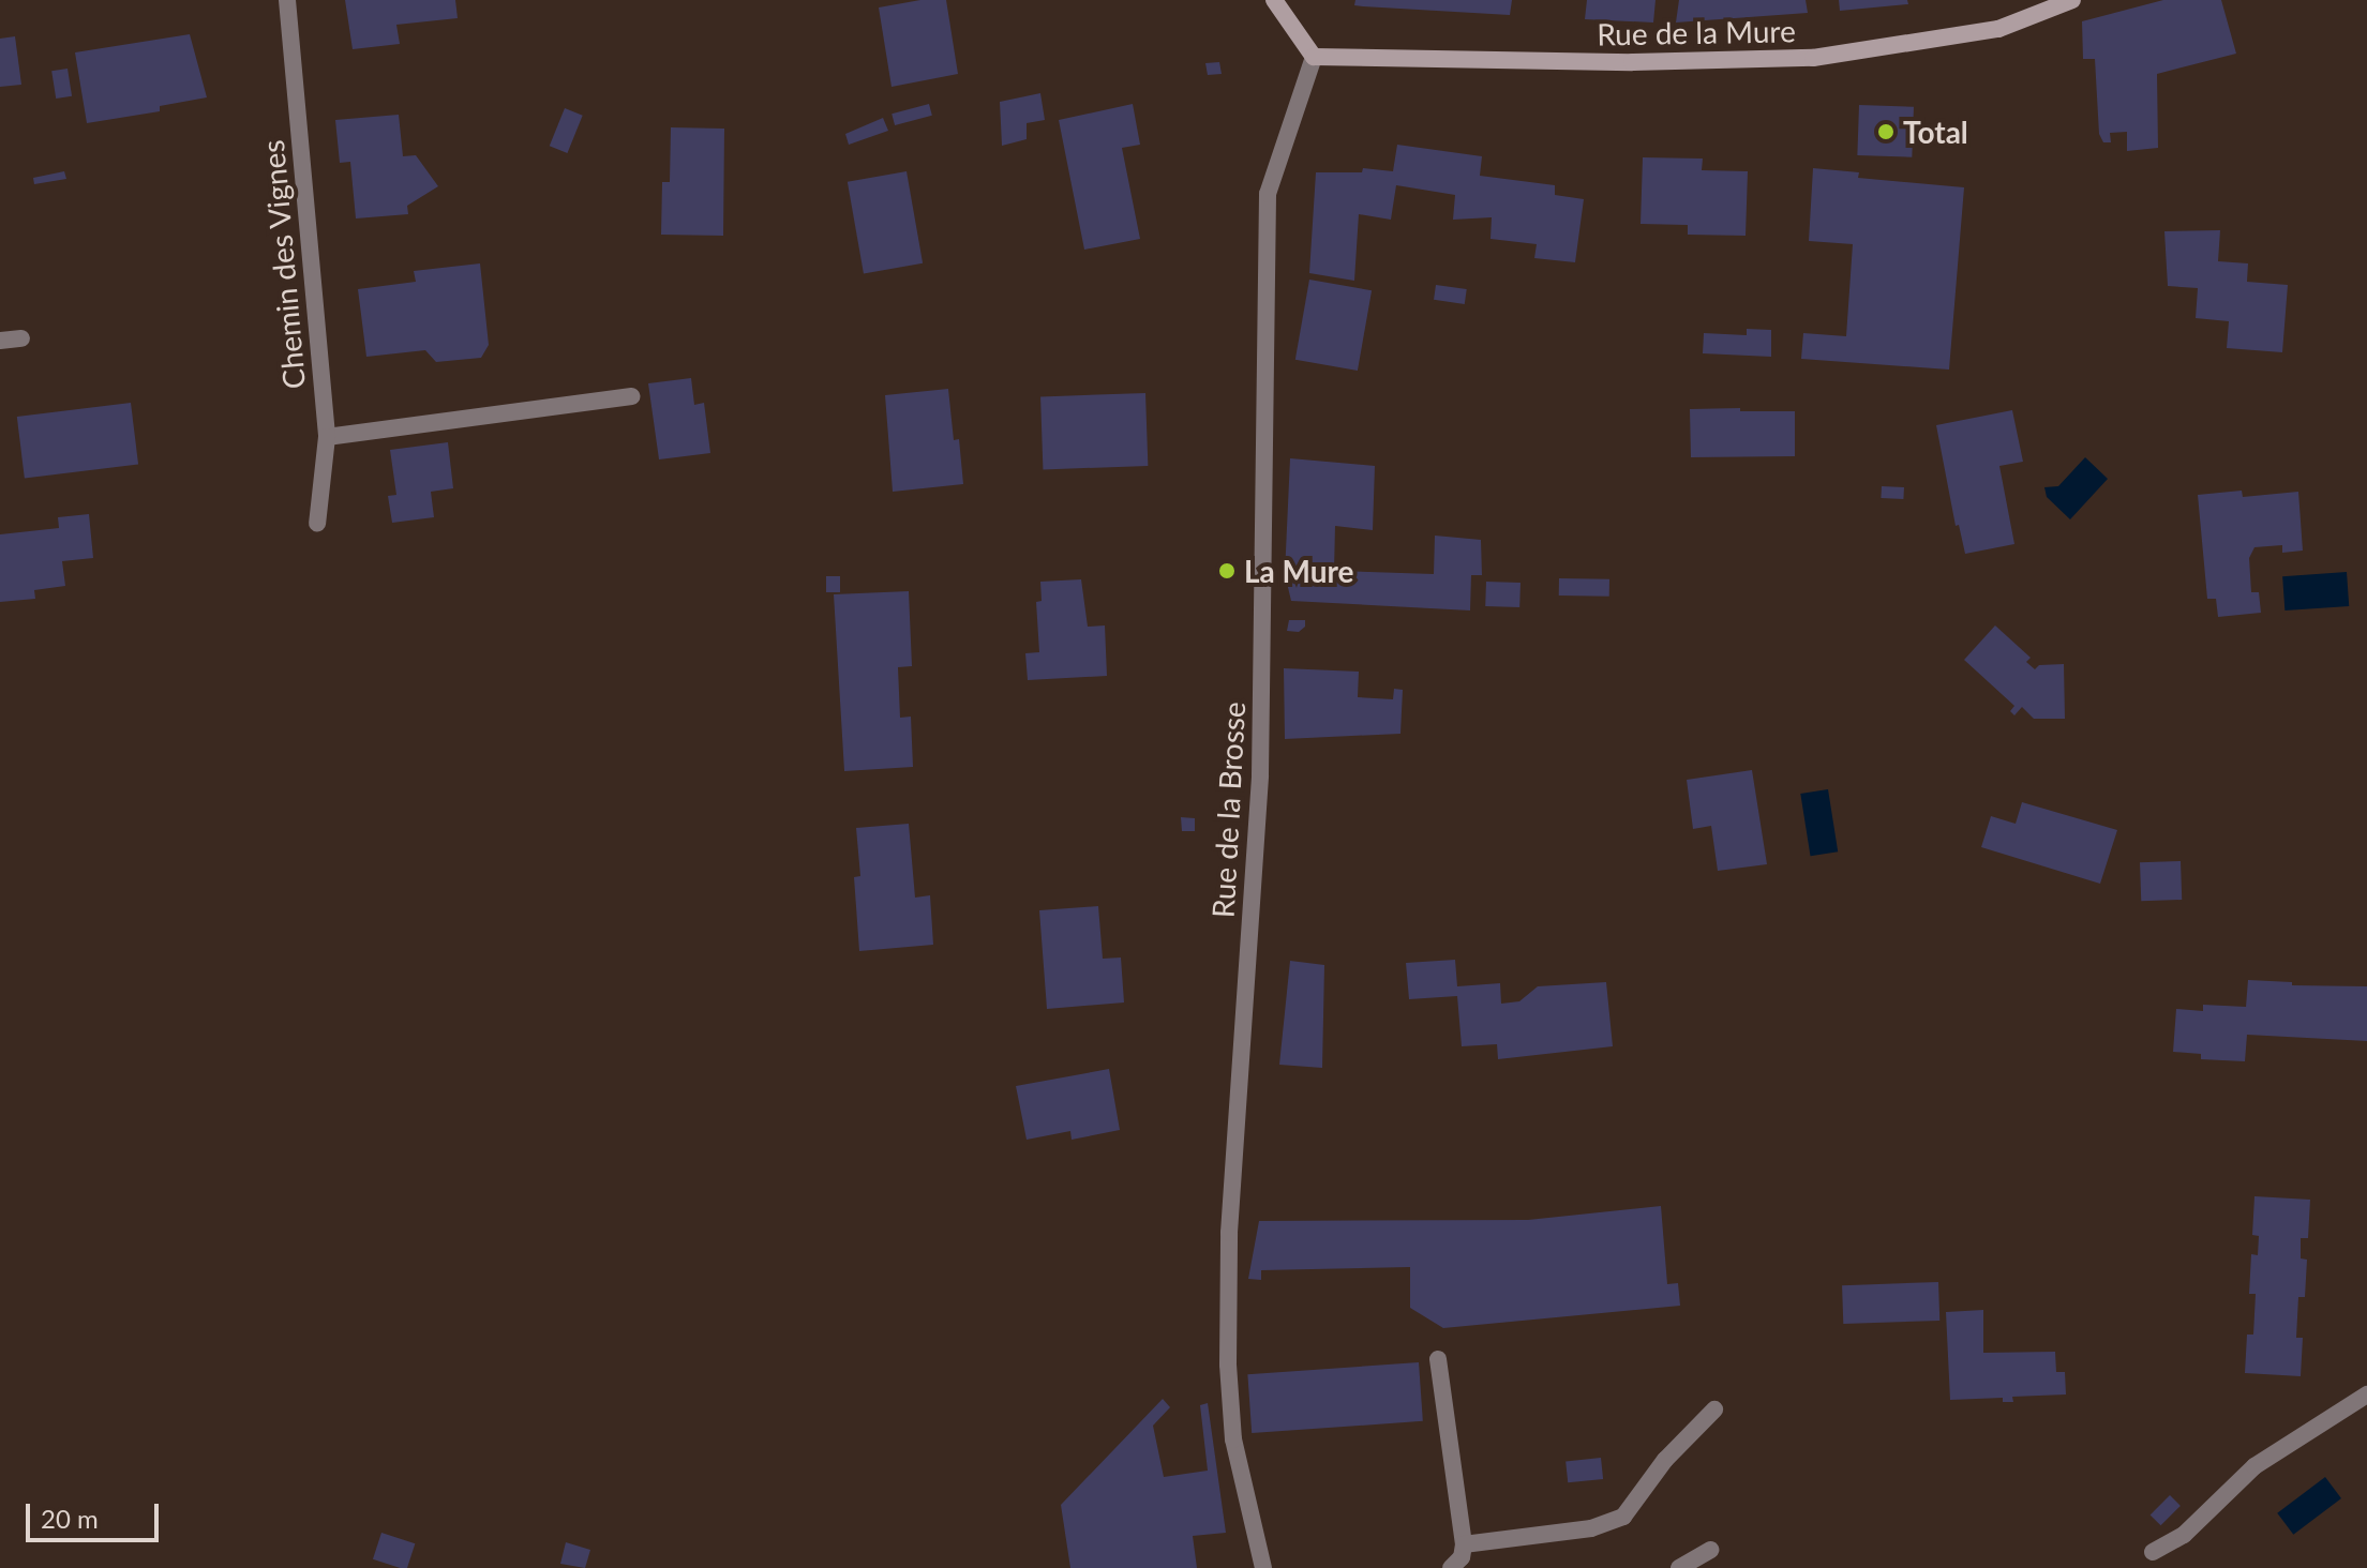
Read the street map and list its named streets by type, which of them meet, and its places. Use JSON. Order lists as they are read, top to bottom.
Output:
{
  "streets": {
    "main road": ["Rue de la Mure"],
    "street": ["Chemin des Vignes", "Rue de la Brosse"]
  },
  "crossings": [
    ["Rue de la Mure", "Rue de la Brosse"]
  ],
  "places": ["Total", "La Mure"],
  "scale_bar": "20 m"
}
